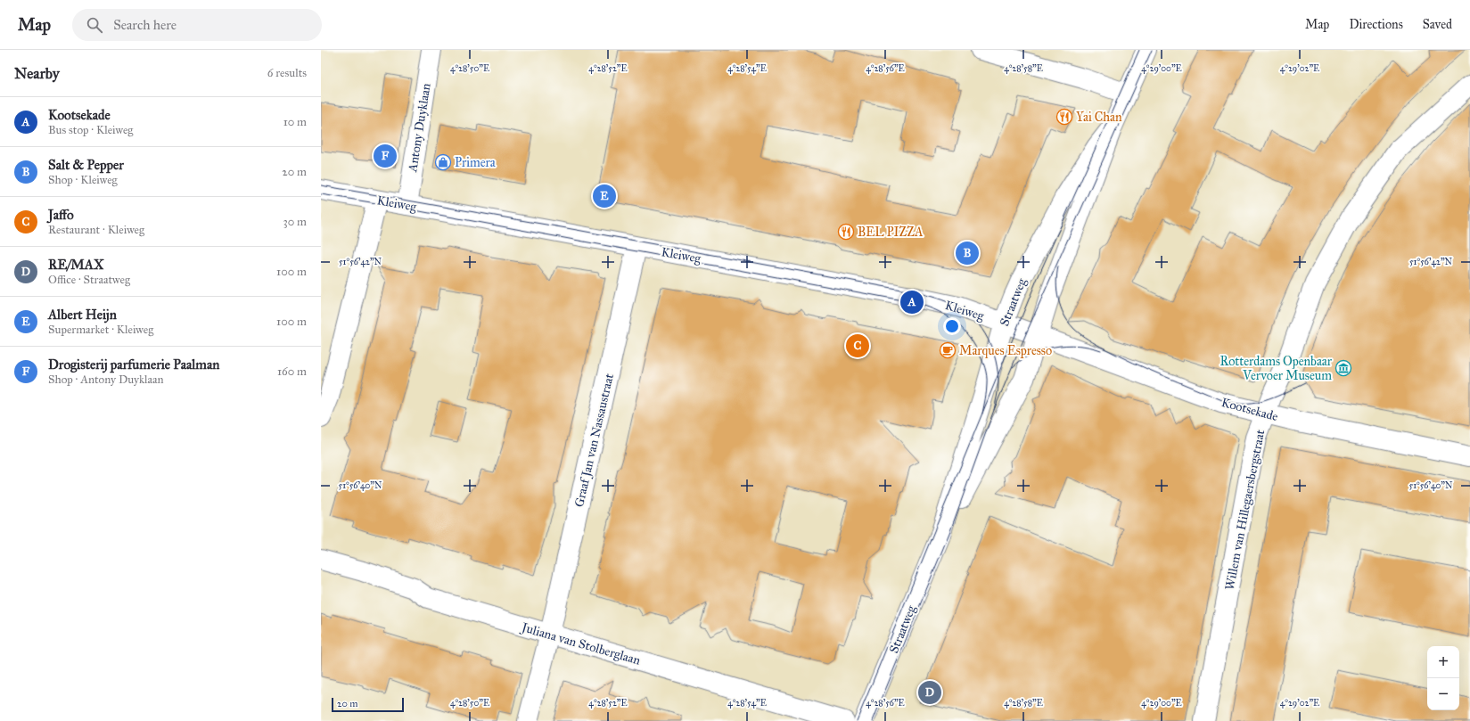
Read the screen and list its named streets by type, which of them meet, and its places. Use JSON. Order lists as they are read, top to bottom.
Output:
{
  "streets": {
    "street": [
      "Antony Duyklaan",
      "Kleiweg",
      "Straatweg",
      "Kootsekade",
      "Graaf Jan van Nassaustraat",
      "Willem van Hillegaersbergstraat",
      "Juliana van Stolberglaan"
    ]
  },
  "crossings": [
    ["Antony Duyklaan", "Kleiweg"],
    ["Kleiweg", "Straatweg"],
    ["Kleiweg", "Kootsekade"],
    ["Kleiweg", "Graaf Jan van Nassaustraat"],
    ["Straatweg", "Kootsekade"],
    ["Kootsekade", "Willem van Hillegaersbergstraat"],
    ["Graaf Jan van Nassaustraat", "Juliana van Stolberglaan"]
  ],
  "places": {
    "restaurant": ["Yai Chan", "BEL PIZZA"],
    "shop": ["Primera"],
    "cafe": ["Marques Espresso"],
    "museum": ["Rotterdams Openbaar Vervoer Museum"]
  },
  "scale_bar": "20 m",
  "page": {
    "header": "Map",
    "search": "Search here",
    "nav": ["Map", "Directions", "Saved"],
    "heading": ["Nearby", "6 results"],
    "list": [
      {
        "mark": "A",
        "name": "Kootsekade",
        "note": "Bus stop · Kleiweg",
        "value": "10 m"
      },
      {
        "mark": "B",
        "name": "Salt & Pepper",
        "note": "Shop · Kleiweg",
        "value": "20 m"
      },
      {
        "mark": "C",
        "name": "Jaffo",
        "note": "Restaurant · Kleiweg",
        "value": "30 m"
      },
      {
        "mark": "D",
        "name": "RE/MAX",
        "note": "Office · Straatweg",
        "value": "100 m"
      },
      {
        "mark": "E",
        "name": "Albert Heijn",
        "note": "Supermarket · Kleiweg",
        "value": "100 m"
      },
      {
        "mark": "F",
        "name": "Drogisterij parfumerie Paalman",
        "note": "Shop · Antony Duyklaan",
        "value": "160 m"
      }
    ],
    "pins": [
      "F",
      "E",
      "B",
      "A",
      "C",
      "D"
    ],
    "map_buttons": ["+", "−"],
    "scale": "20 m"
  },
  "coordinates": [
    "4°28'50\"E",
    "4°28'52\"E",
    "4°28'54\"E",
    "4°28'56\"E",
    "4°28'58\"E",
    "4°29'00\"E",
    "4°29'02\"E",
    "51°56'42\"N",
    "51°56'40\"N"
  ]
}
